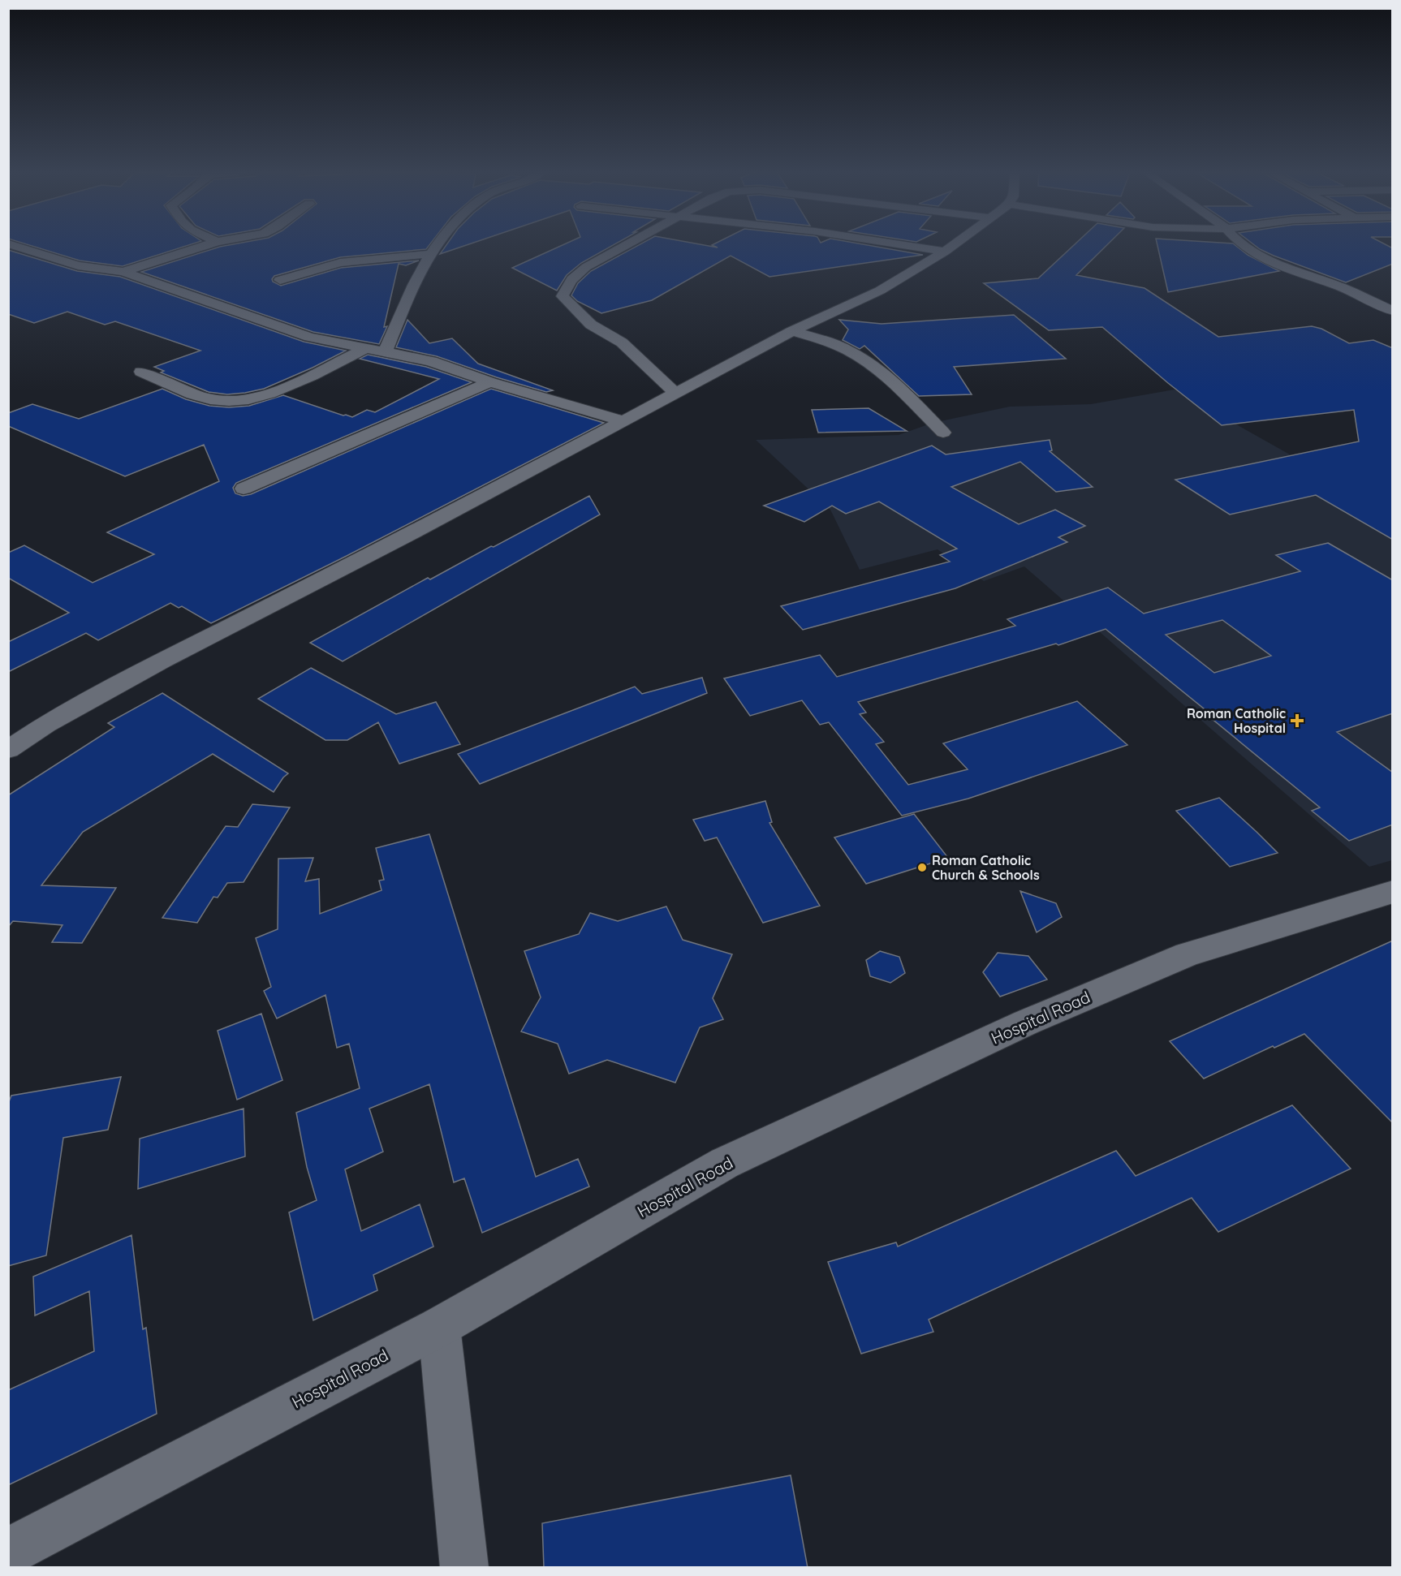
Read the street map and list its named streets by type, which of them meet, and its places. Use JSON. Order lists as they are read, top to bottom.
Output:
{
  "streets": {
    "street": ["Hospital Road"]
  },
  "places": {
    "health": ["Roman Catholic Hospital"],
    "other": ["Roman Catholic Church & Schools"]
  }
}
